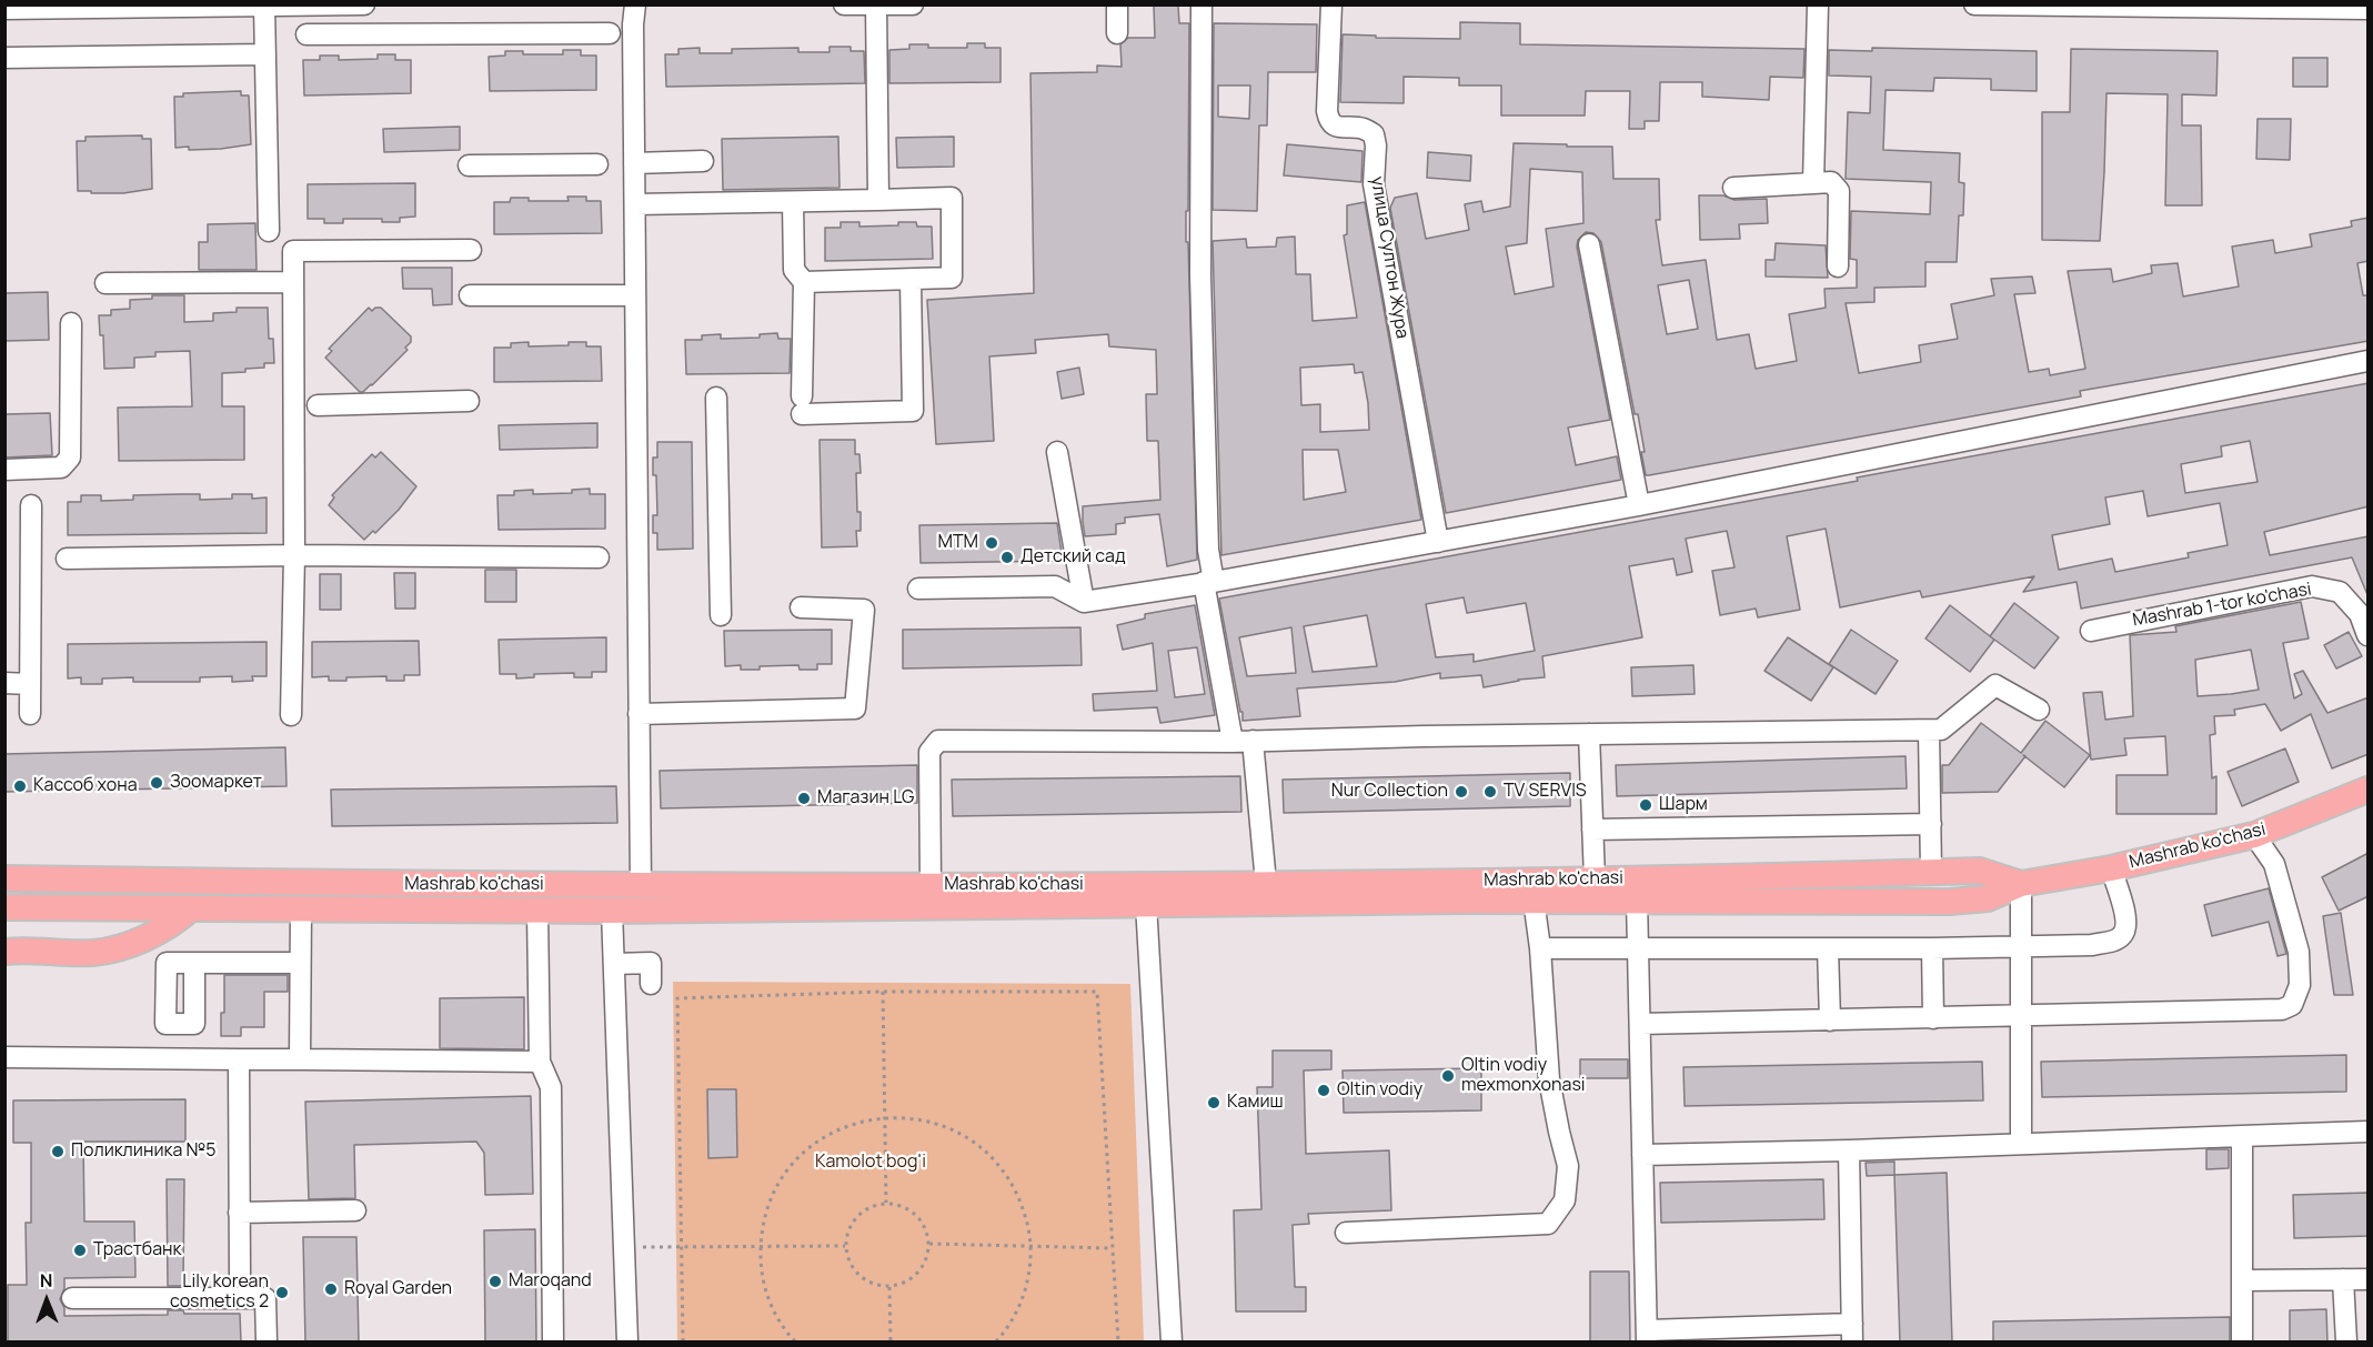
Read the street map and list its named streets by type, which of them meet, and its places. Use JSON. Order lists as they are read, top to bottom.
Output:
{
  "streets": {
    "main road": ["Mashrab ko'chasi"],
    "street": ["улица Султон Жура", "Mashrab 1-tor ko'chasi"]
  },
  "parks": ["Kamolot bog'i"],
  "places": [
    "MTM",
    "Детский сад",
    "Зоомаркет",
    "Кассоб хона",
    "Nur Collection",
    "TV SERVIS",
    "Магазин LG",
    "Шарм",
    "Oltin vodiy mexmonxonasi",
    "Oltin vodiy",
    "Камиш",
    "Поликлиника №5",
    "Трастбанк",
    "Maroqand",
    "Royal Garden",
    "Lily korean cosmetics 2"
  ],
  "north": "top"
}
